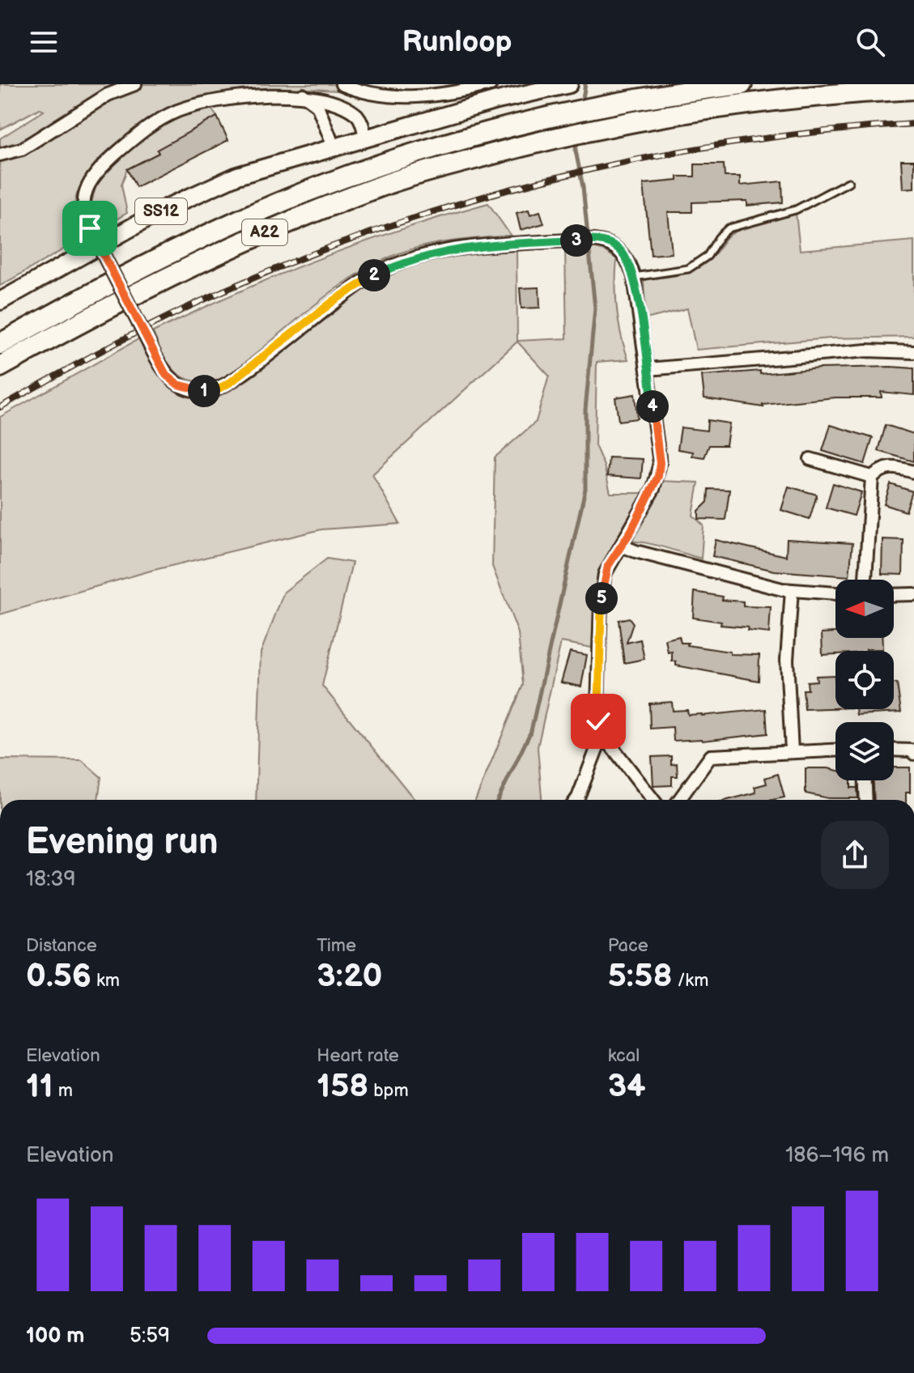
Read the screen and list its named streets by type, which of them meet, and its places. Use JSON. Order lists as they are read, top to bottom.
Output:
{
  "streets": {
    "highway": ["A22"],
    "main road": ["SS12"]
  },
  "north": "left",
  "page": {
    "header": "Runloop",
    "pins": [
      "3",
      "2",
      "1",
      "4",
      "5"
    ],
    "heading": ["Evening run", "18:39"],
    "stats": [
      ["Distance", "0.56 km"],
      ["Time", "3:20"],
      ["Pace", "5:58 /km"],
      ["Elevation", "11 m"],
      ["Heart rate", "158 bpm"],
      ["kcal", "34"]
    ],
    "chart": ["Elevation", "186–196 m"],
    "list": [
      {
        "name": "100 m",
        "note": "5:59"
      }
    ]
  }
}
